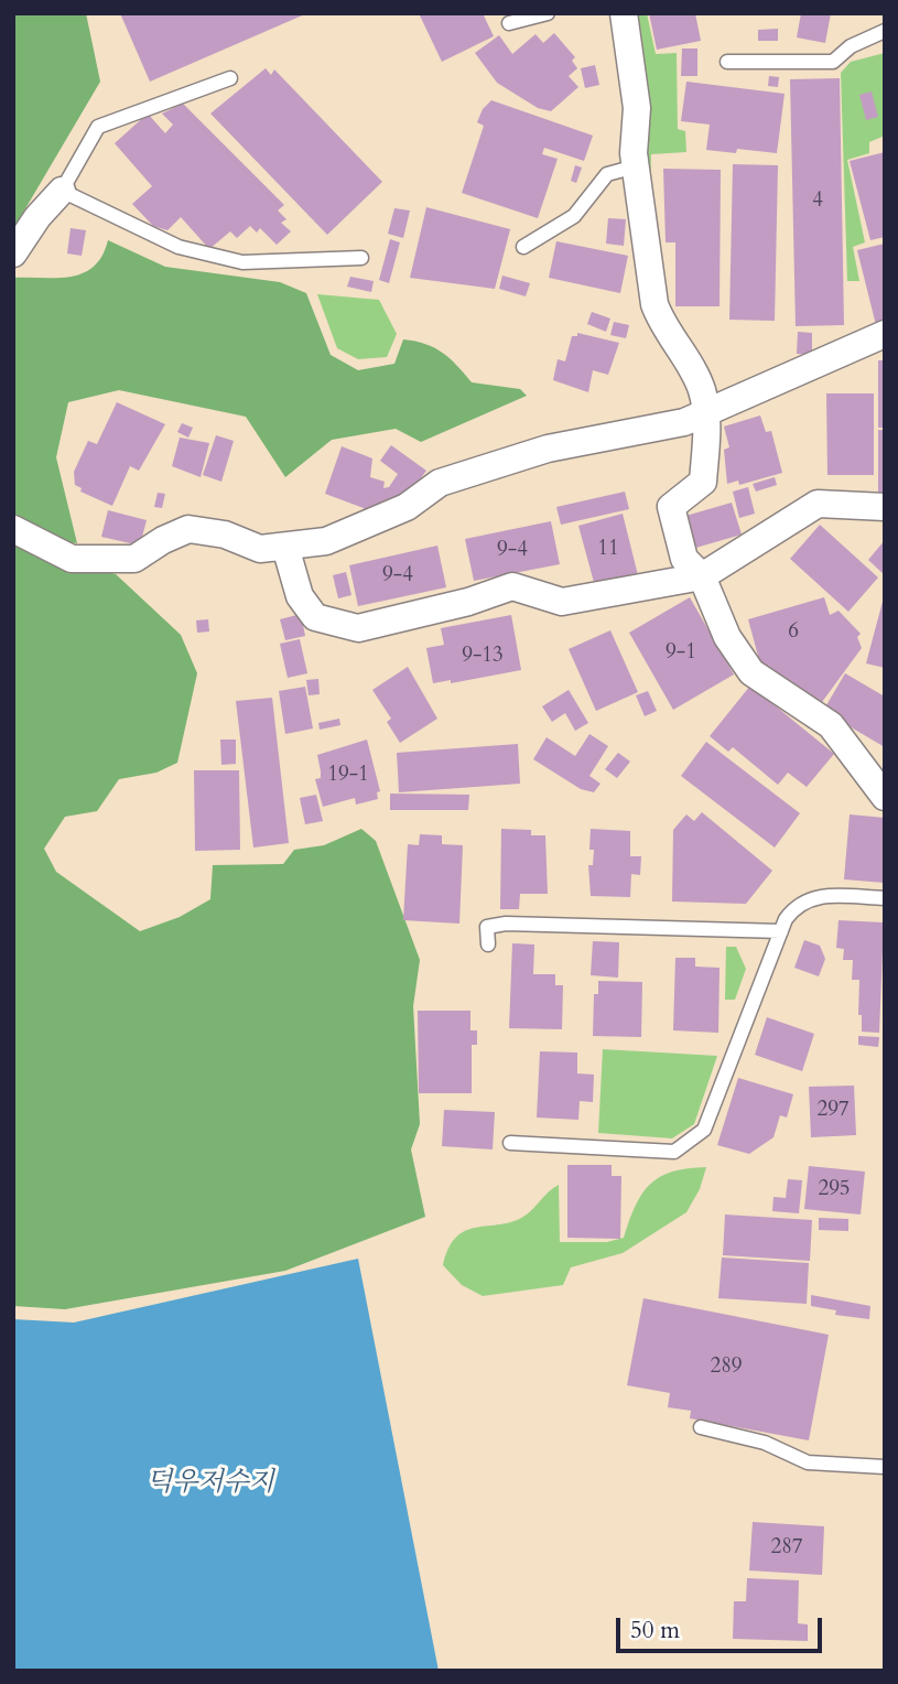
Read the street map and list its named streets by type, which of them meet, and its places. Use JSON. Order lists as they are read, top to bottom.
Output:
{
  "water": ["덕우저수지"],
  "house_numbers": [
    "4",
    "11",
    "9-4",
    "9-4",
    "6",
    "9-1",
    "9-13",
    "19-1",
    "297",
    "295",
    "289",
    "287"
  ],
  "scale_bar": "50 m"
}
